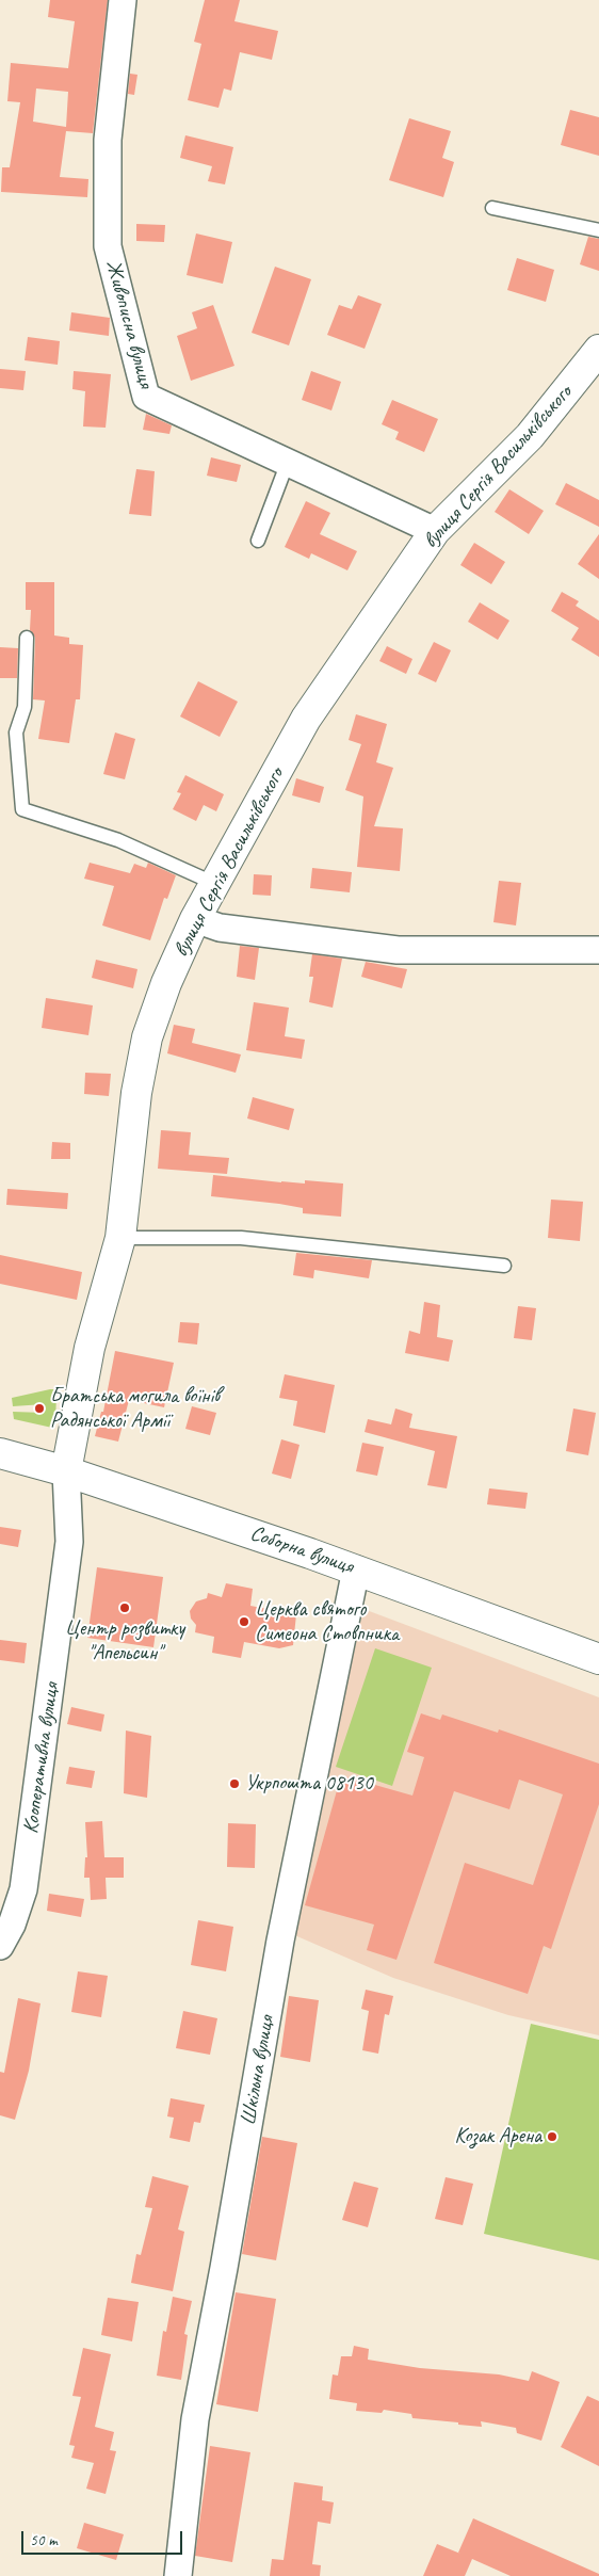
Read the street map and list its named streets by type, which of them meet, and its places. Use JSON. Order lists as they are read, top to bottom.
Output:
{
  "streets": {
    "street": [
      "Живописна вулиця",
      "вулиця Сергія Васильківського",
      "Соборна вулиця",
      "Кооперативна вулиця",
      "Шкільна вулиця"
    ]
  },
  "crossings": [
    ["Живописна вулиця", "вулиця Сергія Васильківського"],
    ["вулиця Сергія Васильківського", "Соборна вулиця"],
    ["вулиця Сергія Васильківського", "Кооперативна вулиця"],
    ["Соборна вулиця", "Кооперативна вулиця"],
    ["Соборна вулиця", "Шкільна вулиця"]
  ],
  "places": [
    "Братська могила воїнів Радянської Армії",
    "Центр розвитку \"Апельсин\"",
    "Церква святого Симеона Стовпника",
    "Укрпошта 08130",
    "Козак Арена"
  ],
  "scale_bar": "50 m"
}
